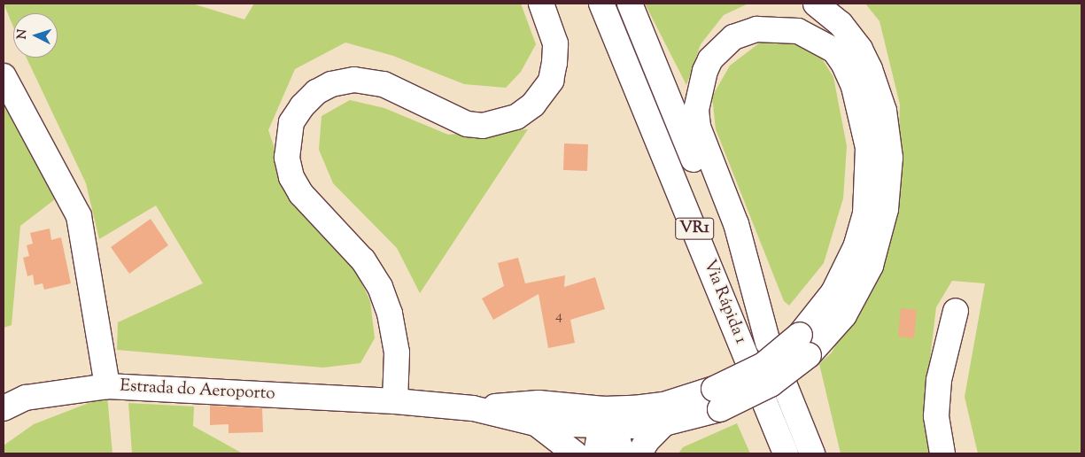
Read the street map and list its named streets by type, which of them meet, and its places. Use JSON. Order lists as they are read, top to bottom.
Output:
{
  "streets": {
    "main road": ["VR1", "Via Rápida 1", "Estrada do Aeroporto"]
  },
  "house_numbers": ["4"],
  "north": "left"
}
